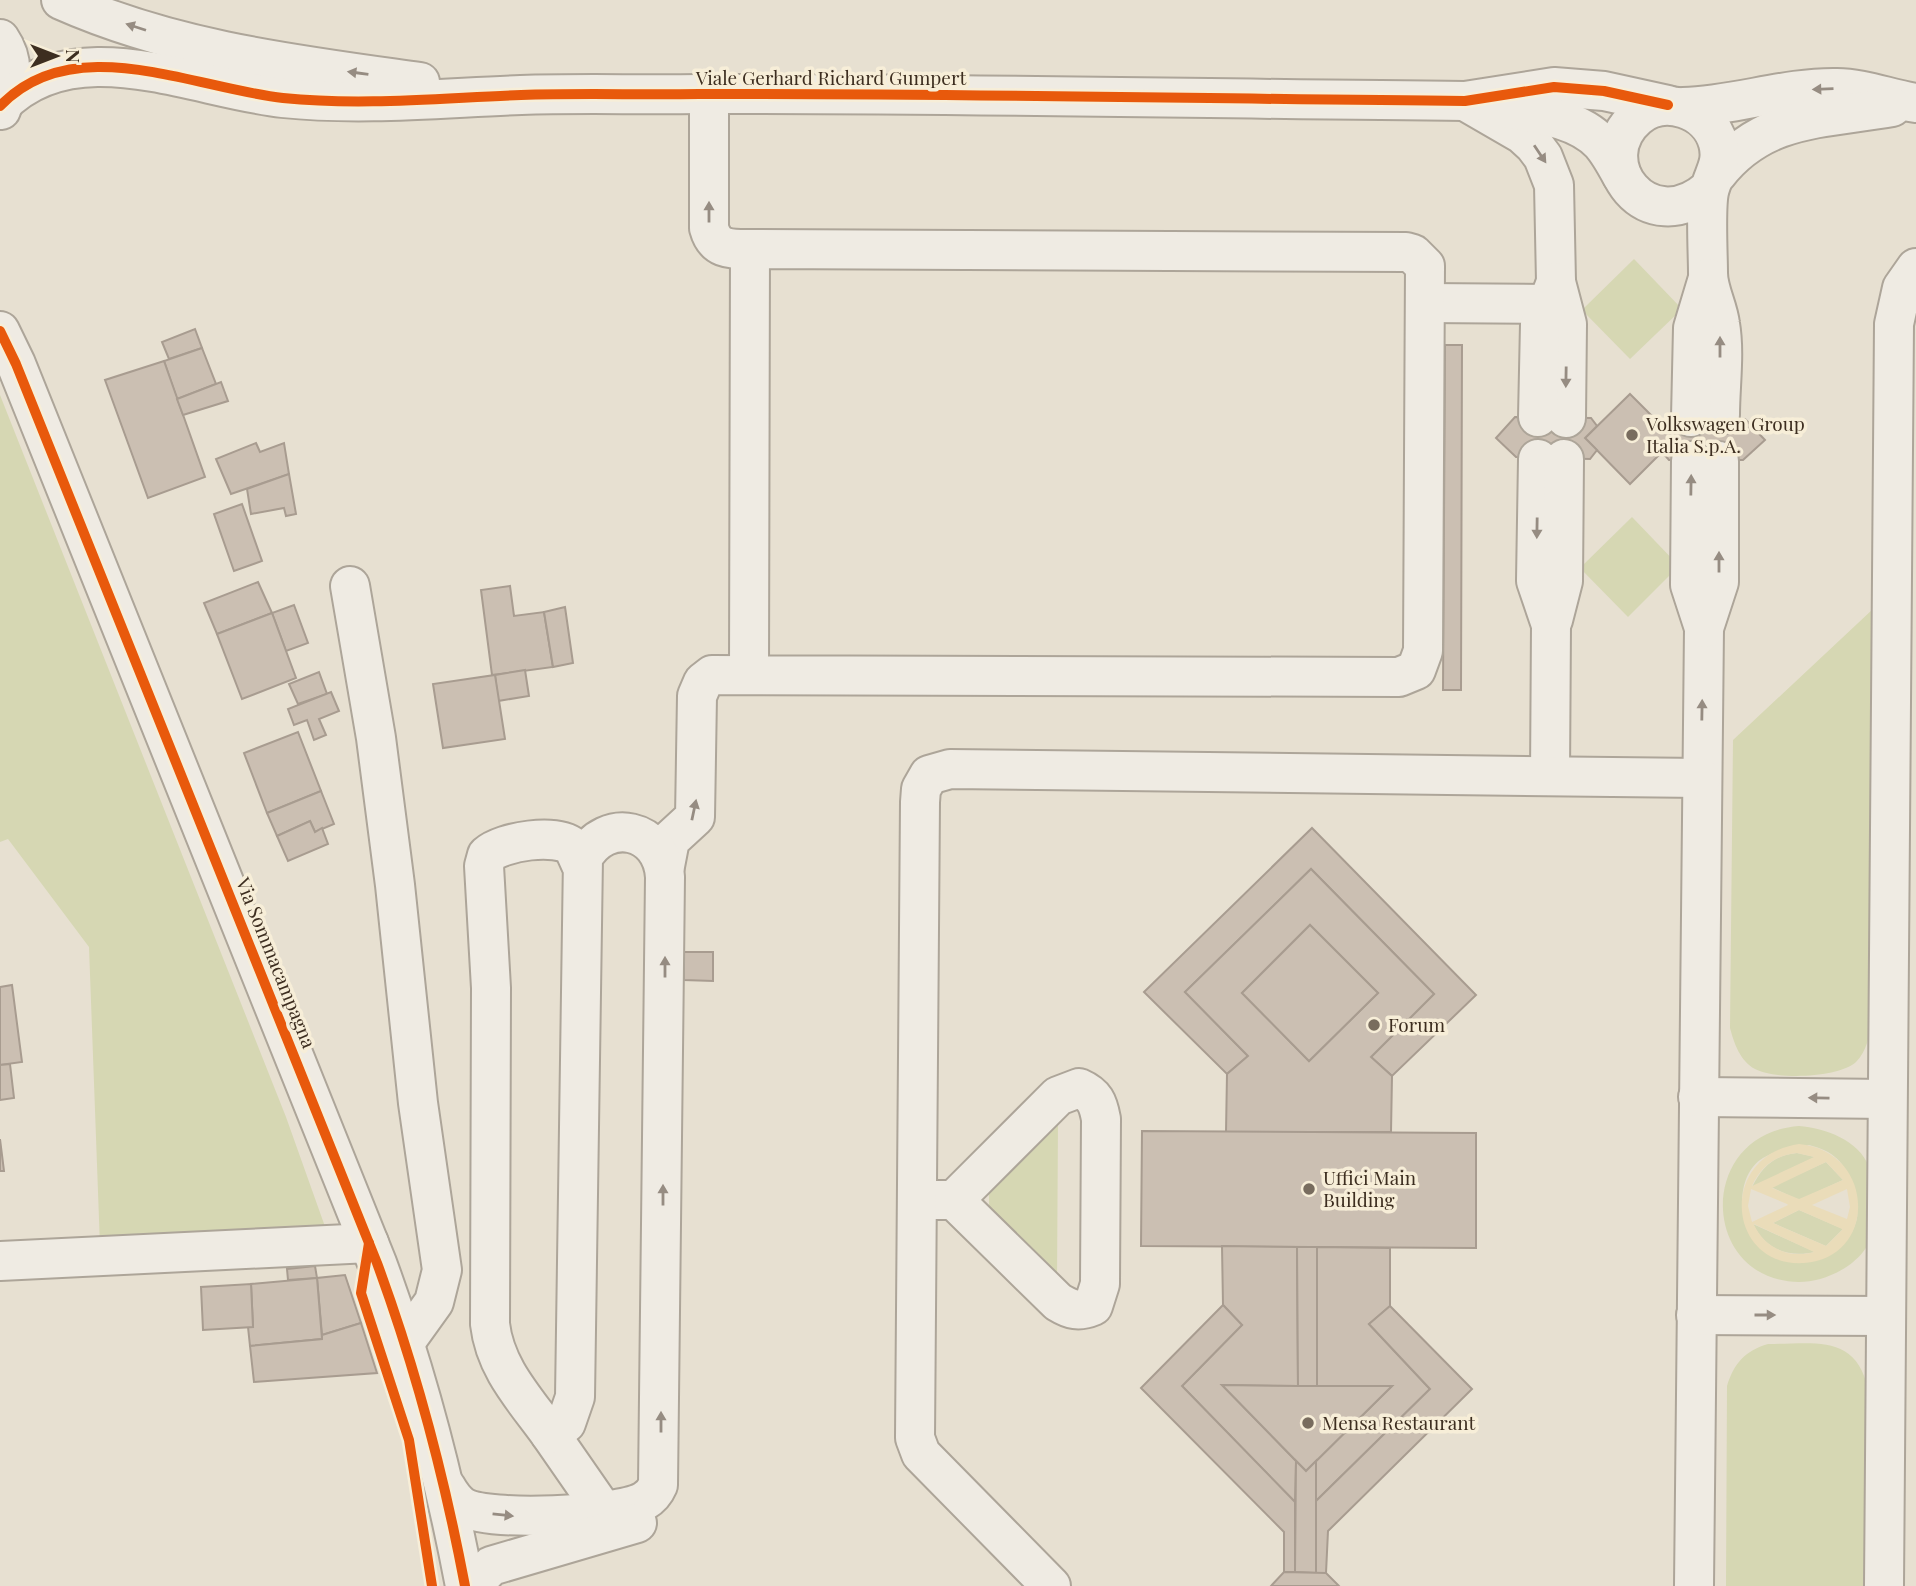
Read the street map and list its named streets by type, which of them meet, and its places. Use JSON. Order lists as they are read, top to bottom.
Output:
{
  "streets": {
    "street": ["Viale Gerhard Richard Gumpert", "Via Sommacampagna"]
  },
  "places": [
    "Volkswagen Group Italia S.p.A.",
    "Forum",
    "Uffici Main Building",
    "Mensa Restaurant"
  ],
  "north": "right"
}
